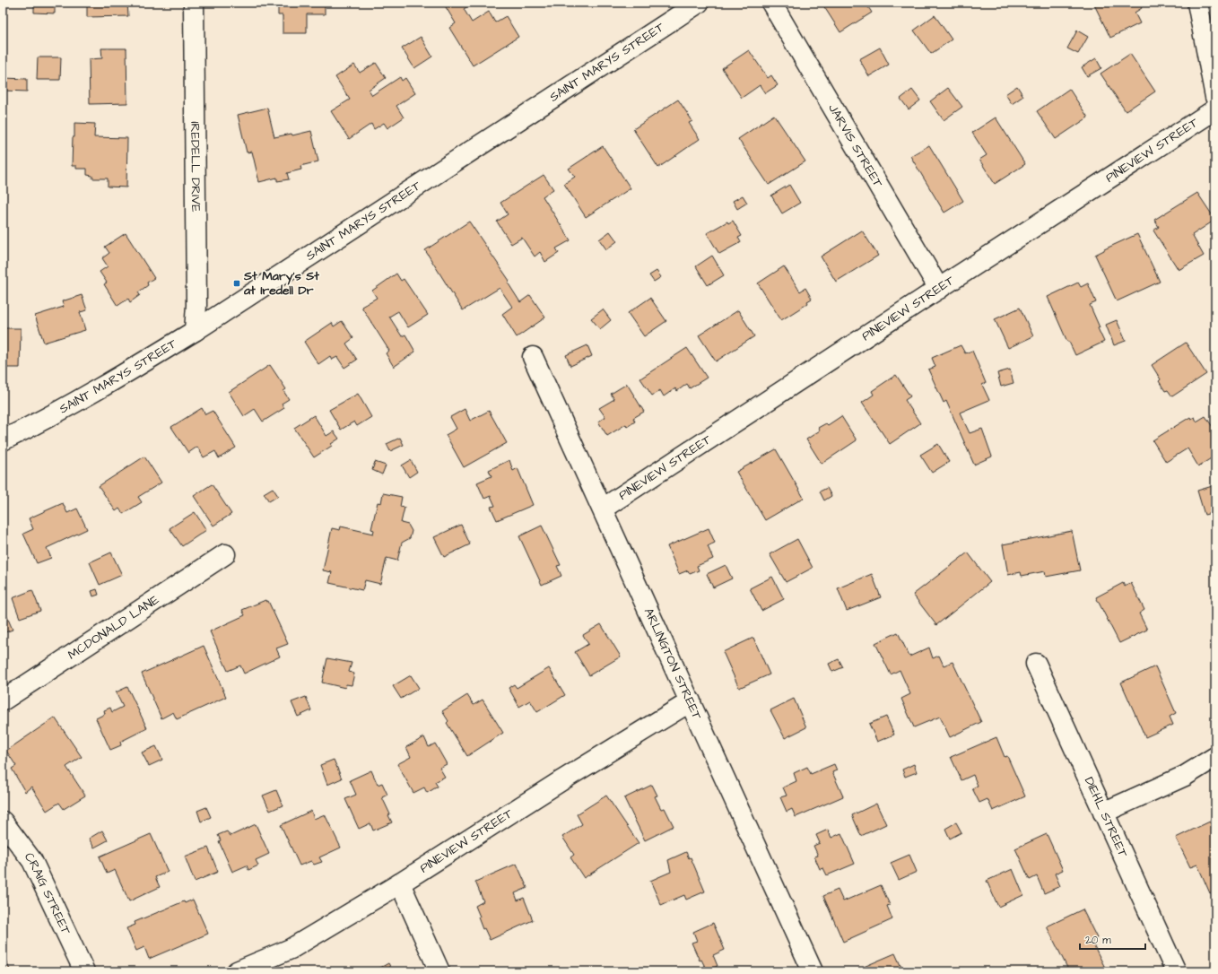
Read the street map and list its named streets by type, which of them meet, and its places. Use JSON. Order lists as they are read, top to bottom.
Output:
{
  "streets": {
    "street": [
      "SAINT MARYS STREET",
      "JARVIS STREET",
      "PINEVIEW STREET",
      "IREDELL DRIVE",
      "MCDONALD LANE",
      "ARLINGTON STREET",
      "DIEHL STREET",
      "CRAIG STREET"
    ]
  },
  "crossings": [
    ["SAINT MARYS STREET", "IREDELL DRIVE"],
    ["JARVIS STREET", "PINEVIEW STREET"],
    ["PINEVIEW STREET", "ARLINGTON STREET"]
  ],
  "places": {
    "transit": ["St Mary's St at Iredell Dr"]
  },
  "scale_bar": "20 m"
}
